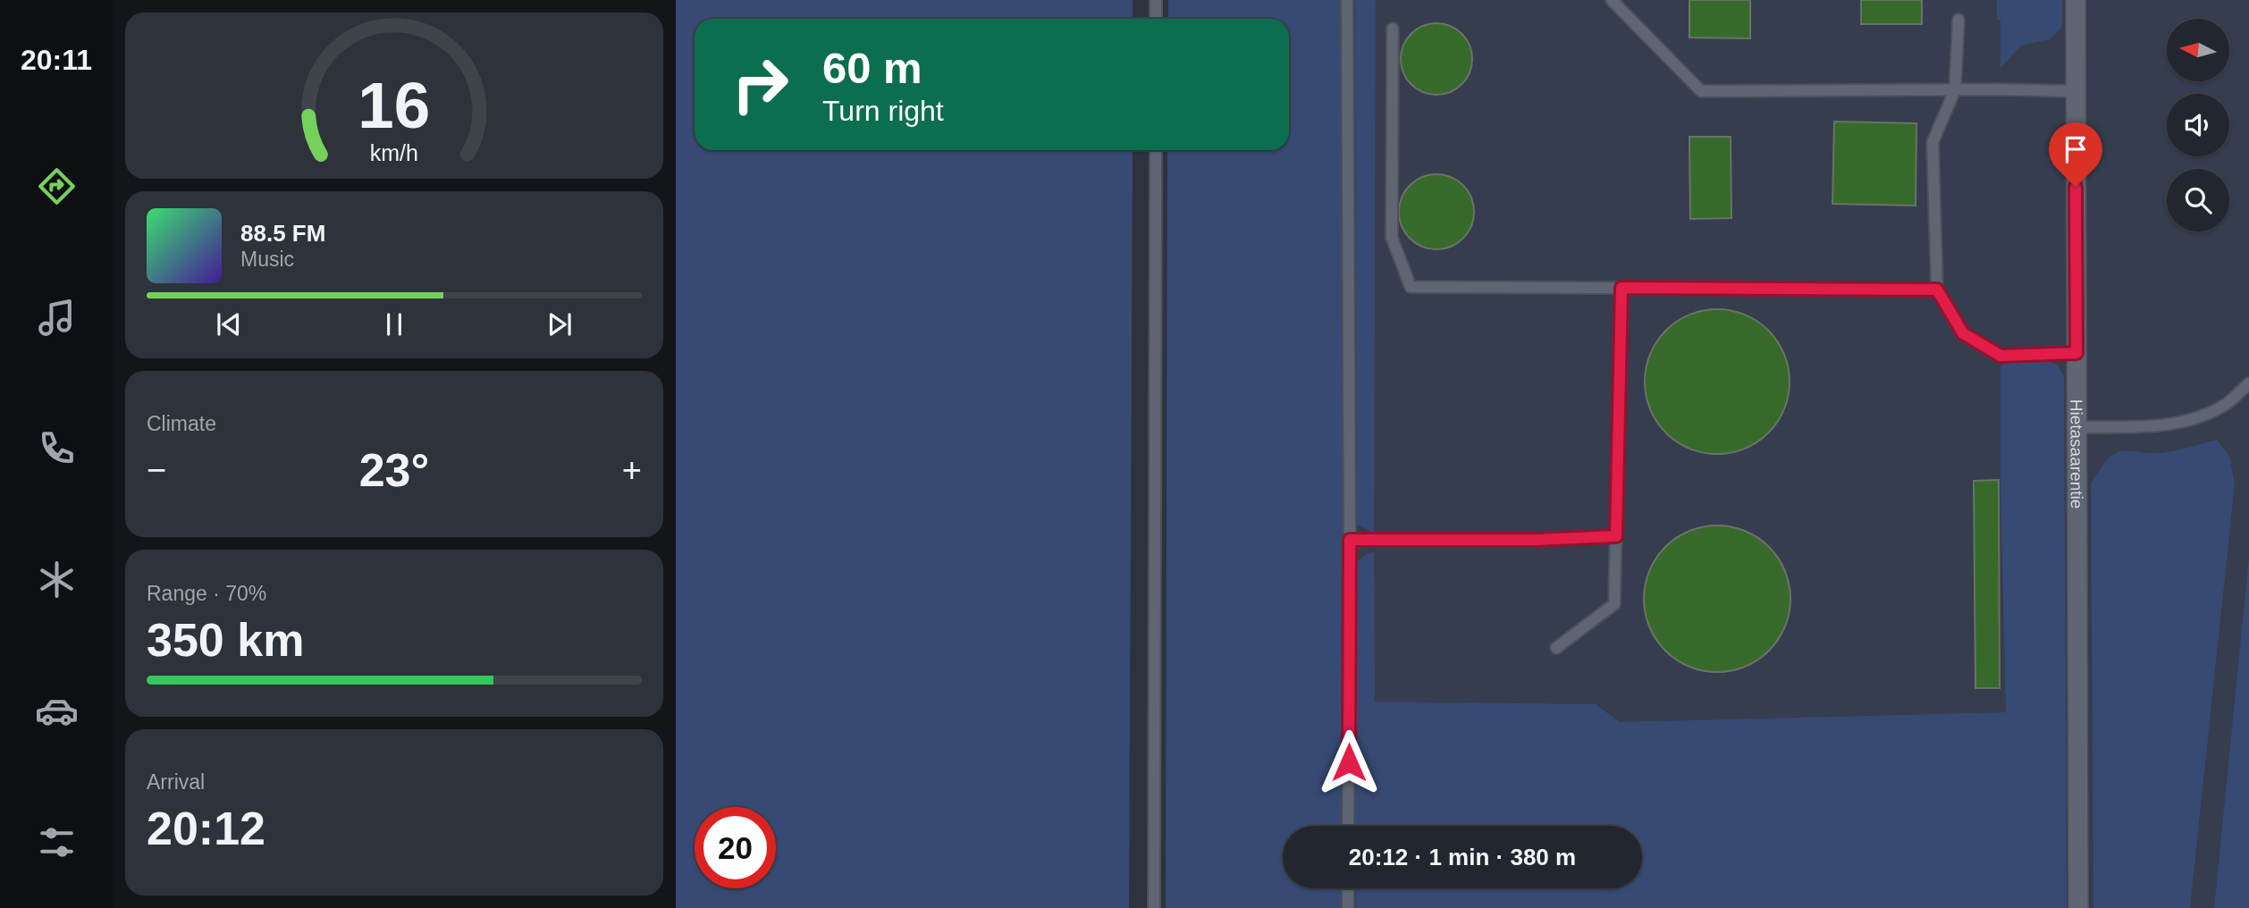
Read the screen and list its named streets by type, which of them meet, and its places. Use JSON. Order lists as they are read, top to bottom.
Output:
{
  "streets": {
    "street": ["Hietasaarentie"]
  },
  "north": "left",
  "page": {
    "tabs": "20:11",
    "turn": ["60 m", "Turn right"],
    "song": ["88.5 FM", "Music"],
    "tile": [
      "Climate",
      ["Range · 70%", "350 km"],
      ["Arrival", "20:12"]
    ],
    "heat": ["−", "23°", "+"],
    "limit": "20",
    "trip": "20:12 · 1 min · 380 m",
    "gauge": ["16", "km/h"]
  }
}
